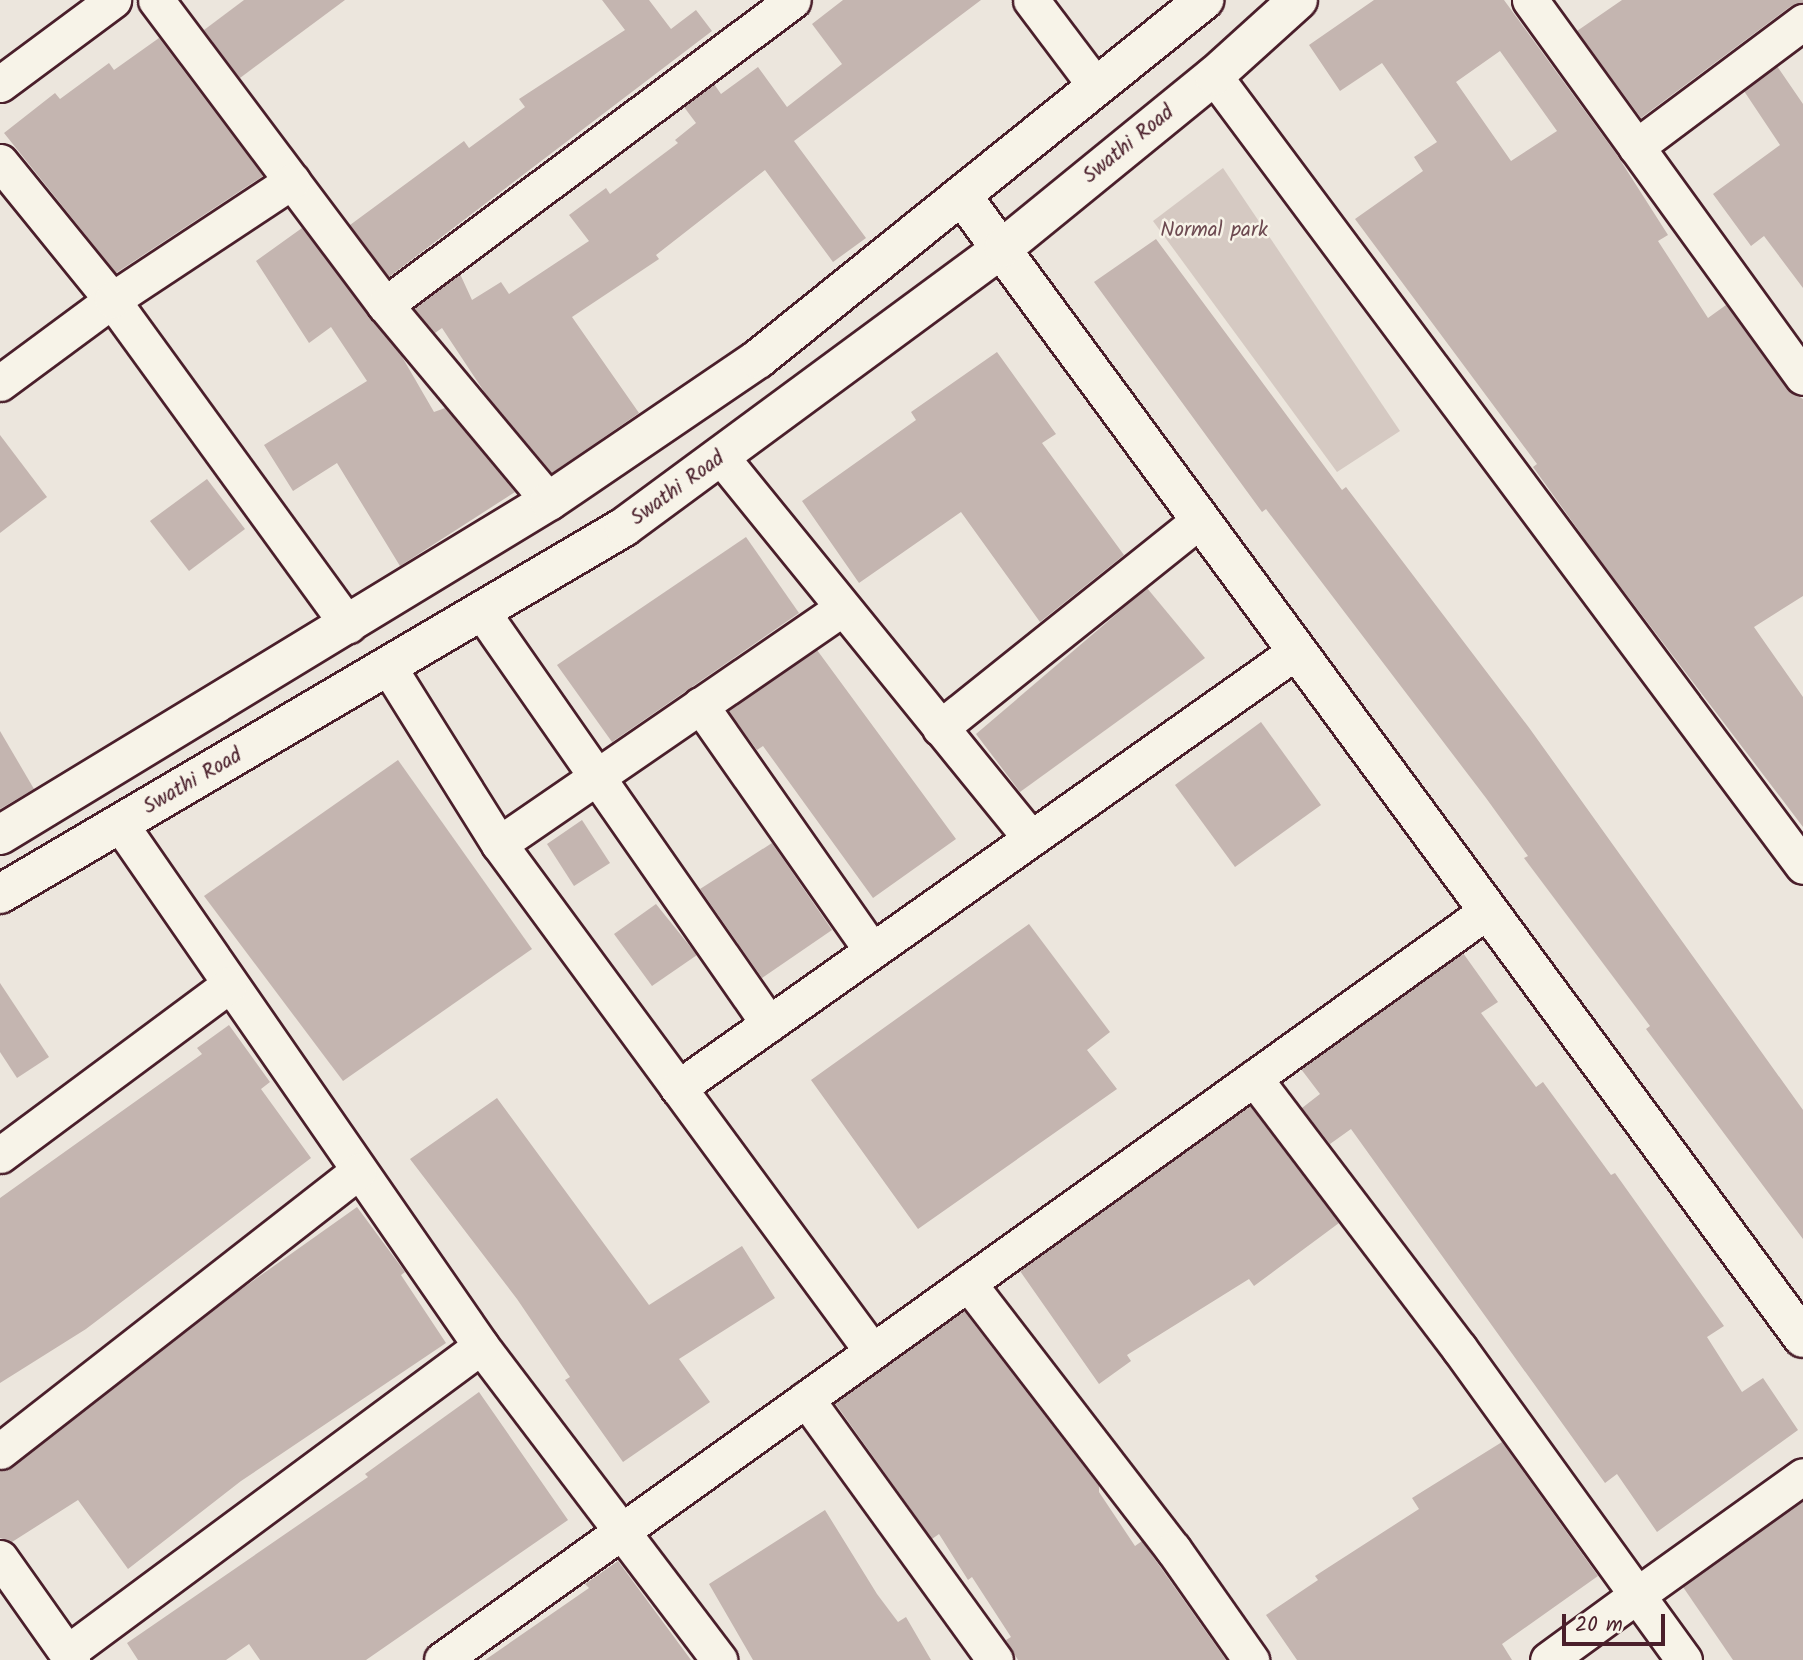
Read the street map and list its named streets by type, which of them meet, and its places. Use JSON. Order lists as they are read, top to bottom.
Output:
{
  "streets": {
    "street": ["Swathi Road"]
  },
  "parks": ["Normal park"],
  "scale_bar": "20 m"
}
